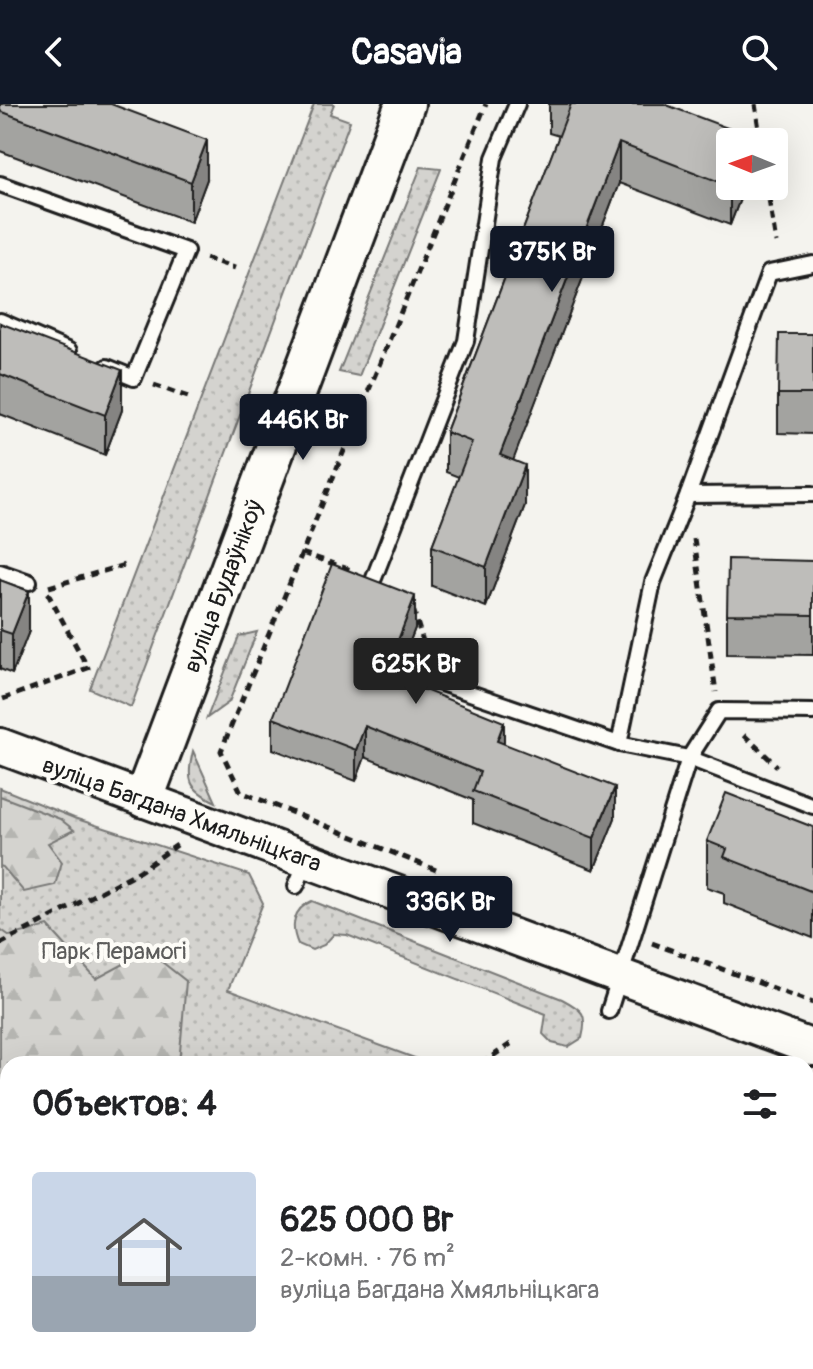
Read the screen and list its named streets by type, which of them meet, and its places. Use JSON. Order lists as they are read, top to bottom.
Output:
{
  "streets": {
    "main road": ["вуліца Будаўнікоў"],
    "street": ["вуліца Багдана Хмяльніцкага"]
  },
  "crossings": [
    ["вуліца Будаўнікоў", "вуліца Багдана Хмяльніцкага"]
  ],
  "parks": ["Парк Перамогі"],
  "north": "left",
  "page": {
    "header": "Casavia",
    "price": [
      "375K Br",
      "446K Br",
      "625K Br",
      "336K Br"
    ],
    "heading": "Объектов: 4",
    "list": [
      {
        "name": "625 000 Br",
        "note": "2-комн. · 76 m² · вуліца Багдана Хмяльніцкага"
      }
    ]
  }
}
